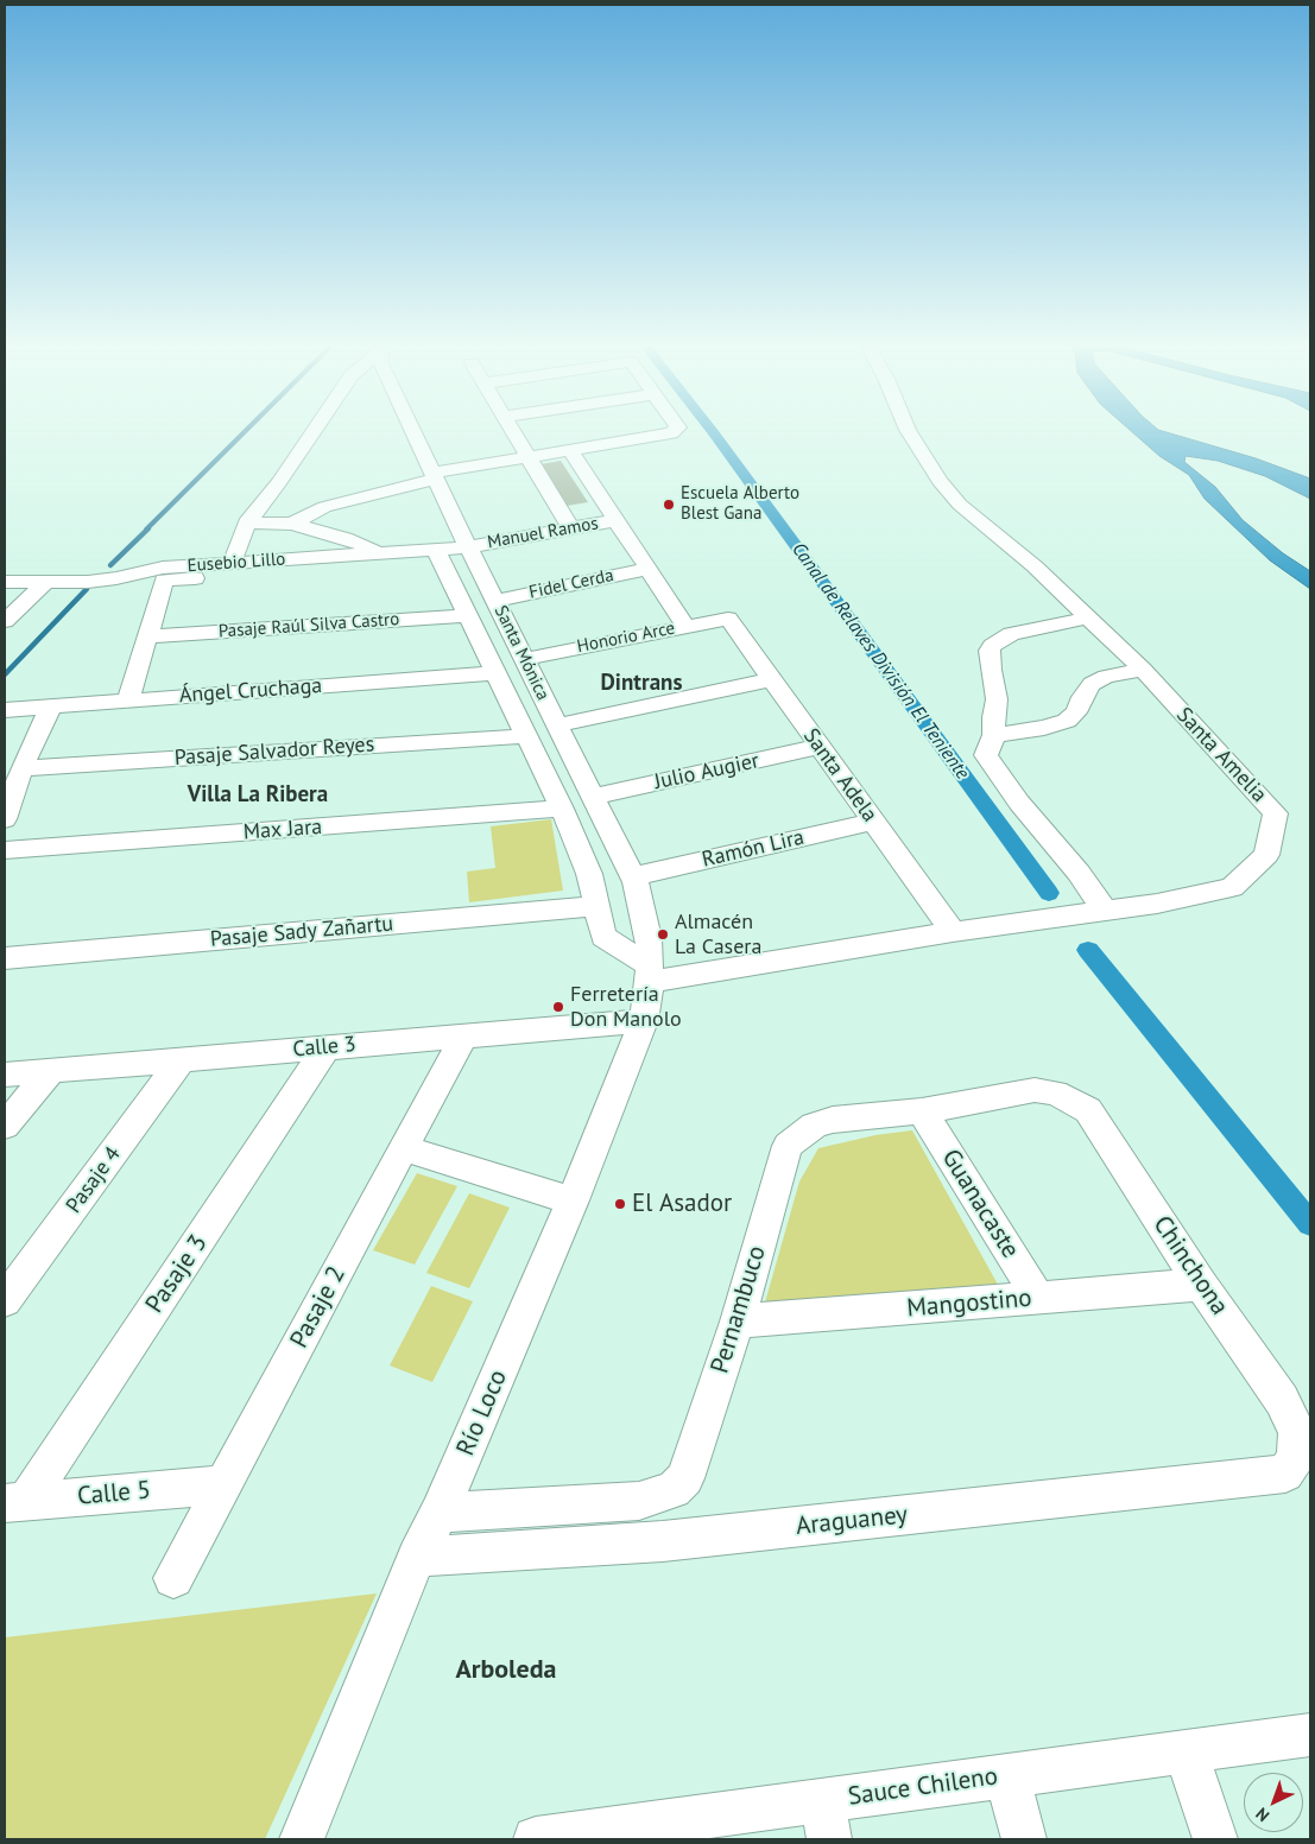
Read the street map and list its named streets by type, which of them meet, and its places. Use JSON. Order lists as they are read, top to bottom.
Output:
{
  "streets": {
    "street": [
      "Manuel Ramos",
      "Eusebio Lillo",
      "Fidel Cerda",
      "Pasaje Raúl Silva Castro",
      "Honorio Arce",
      "Santa Mónica",
      "Ángel Cruchaga",
      "Pasaje Salvador Reyes",
      "Santa Amelia",
      "Julio Augier",
      "Santa Adela",
      "Max Jara",
      "Ramón Lira",
      "Pasaje Sady Zañartu",
      "Calle 3",
      "Pasaje 4",
      "Guanacaste",
      "Chinchona",
      "Pasaje 3",
      "Mangostino",
      "Pasaje 2",
      "Pernambuco",
      "Río Loco",
      "Calle 5",
      "Araguaney",
      "Sauce Chileno"
    ]
  },
  "crossings": [
    ["Manuel Ramos", "Eusebio Lillo"],
    ["Manuel Ramos", "Santa Mónica"],
    ["Eusebio Lillo", "Santa Mónica"],
    ["Fidel Cerda", "Santa Mónica"],
    ["Pasaje Raúl Silva Castro", "Santa Mónica"],
    ["Honorio Arce", "Santa Mónica"],
    ["Honorio Arce", "Santa Adela"],
    ["Santa Mónica", "Ángel Cruchaga"],
    ["Santa Mónica", "Pasaje Salvador Reyes"],
    ["Santa Mónica", "Santa Amelia"],
    ["Santa Mónica", "Julio Augier"],
    ["Santa Mónica", "Max Jara"],
    ["Santa Mónica", "Ramón Lira"],
    ["Santa Mónica", "Pasaje Sady Zañartu"],
    ["Santa Mónica", "Río Loco"],
    ["Santa Amelia", "Santa Adela"],
    ["Santa Amelia", "Río Loco"],
    ["Julio Augier", "Santa Adela"],
    ["Santa Adela", "Ramón Lira"],
    ["Calle 3", "Pasaje 4"],
    ["Calle 3", "Pasaje 3"],
    ["Calle 3", "Pasaje 2"],
    ["Calle 3", "Río Loco"],
    ["Guanacaste", "Mangostino"],
    ["Guanacaste", "Pernambuco"],
    ["Chinchona", "Mangostino"],
    ["Chinchona", "Pernambuco"],
    ["Chinchona", "Araguaney"],
    ["Pasaje 3", "Calle 5"],
    ["Mangostino", "Pernambuco"],
    ["Pasaje 2", "Calle 5"],
    ["Pernambuco", "Río Loco"],
    ["Río Loco", "Araguaney"]
  ],
  "districts": ["Dintrans", "Villa La Ribera", "Arboleda"],
  "water": ["Canal de Relaves División El Teniente"],
  "places": [
    "Escuela Alberto Blest Gana",
    "Almacén La Casera",
    "Ferretería Don Manolo",
    "El Asador"
  ],
  "north": "bottom left"
}
